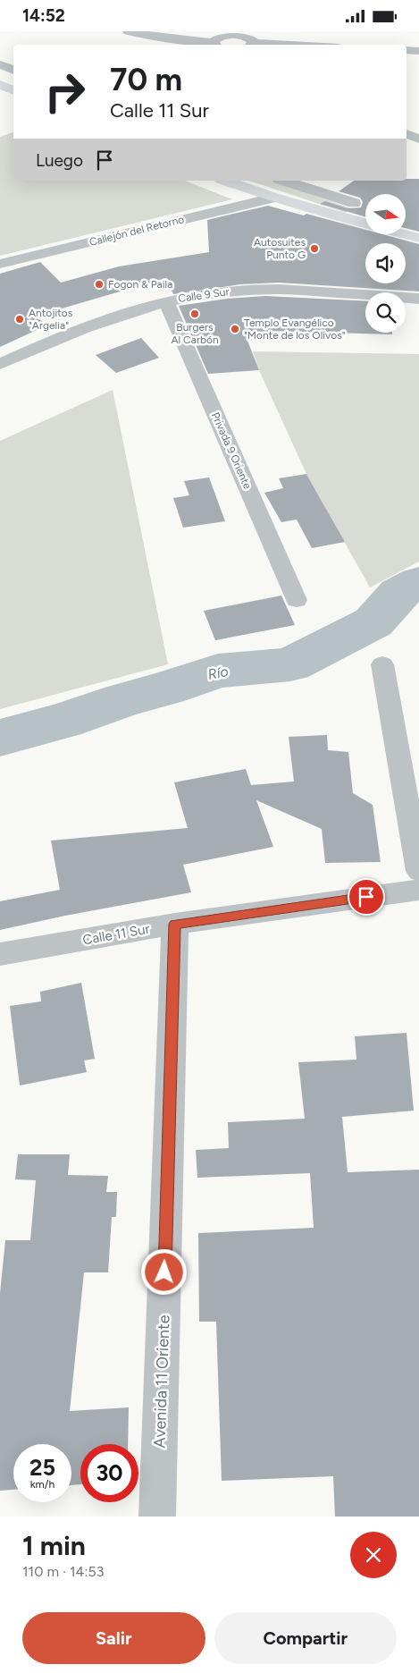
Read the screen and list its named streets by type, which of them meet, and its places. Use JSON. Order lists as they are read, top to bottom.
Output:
{
  "streets": {
    "street": [
      "Callejón del Retorno",
      "Calle 9 Sur",
      "Privada 9 Oriente",
      "Calle 11 Sur",
      "Avenida 11 Oriente"
    ]
  },
  "crossings": [
    ["Calle 9 Sur", "Privada 9 Oriente"],
    ["Calle 11 Sur", "Avenida 11 Oriente"]
  ],
  "water": ["Río"],
  "places": [
    "Autosuites Punto G",
    "Fogon & Paila",
    "Burgers Al Carbón",
    "Antojitos \"Argelia\"",
    "Templo Evangélico \"Monte de los Olivos\""
  ],
  "north": "right",
  "page": {
    "status": "14:52",
    "turn": ["70 m", "Calle 11 Sur"],
    "then": "Luego",
    "speed": "25 km/h",
    "limit": "30",
    "heading": ["1 min", "110 m · 14:53"],
    "buttons": ["Salir", "Compartir"]
  }
}
